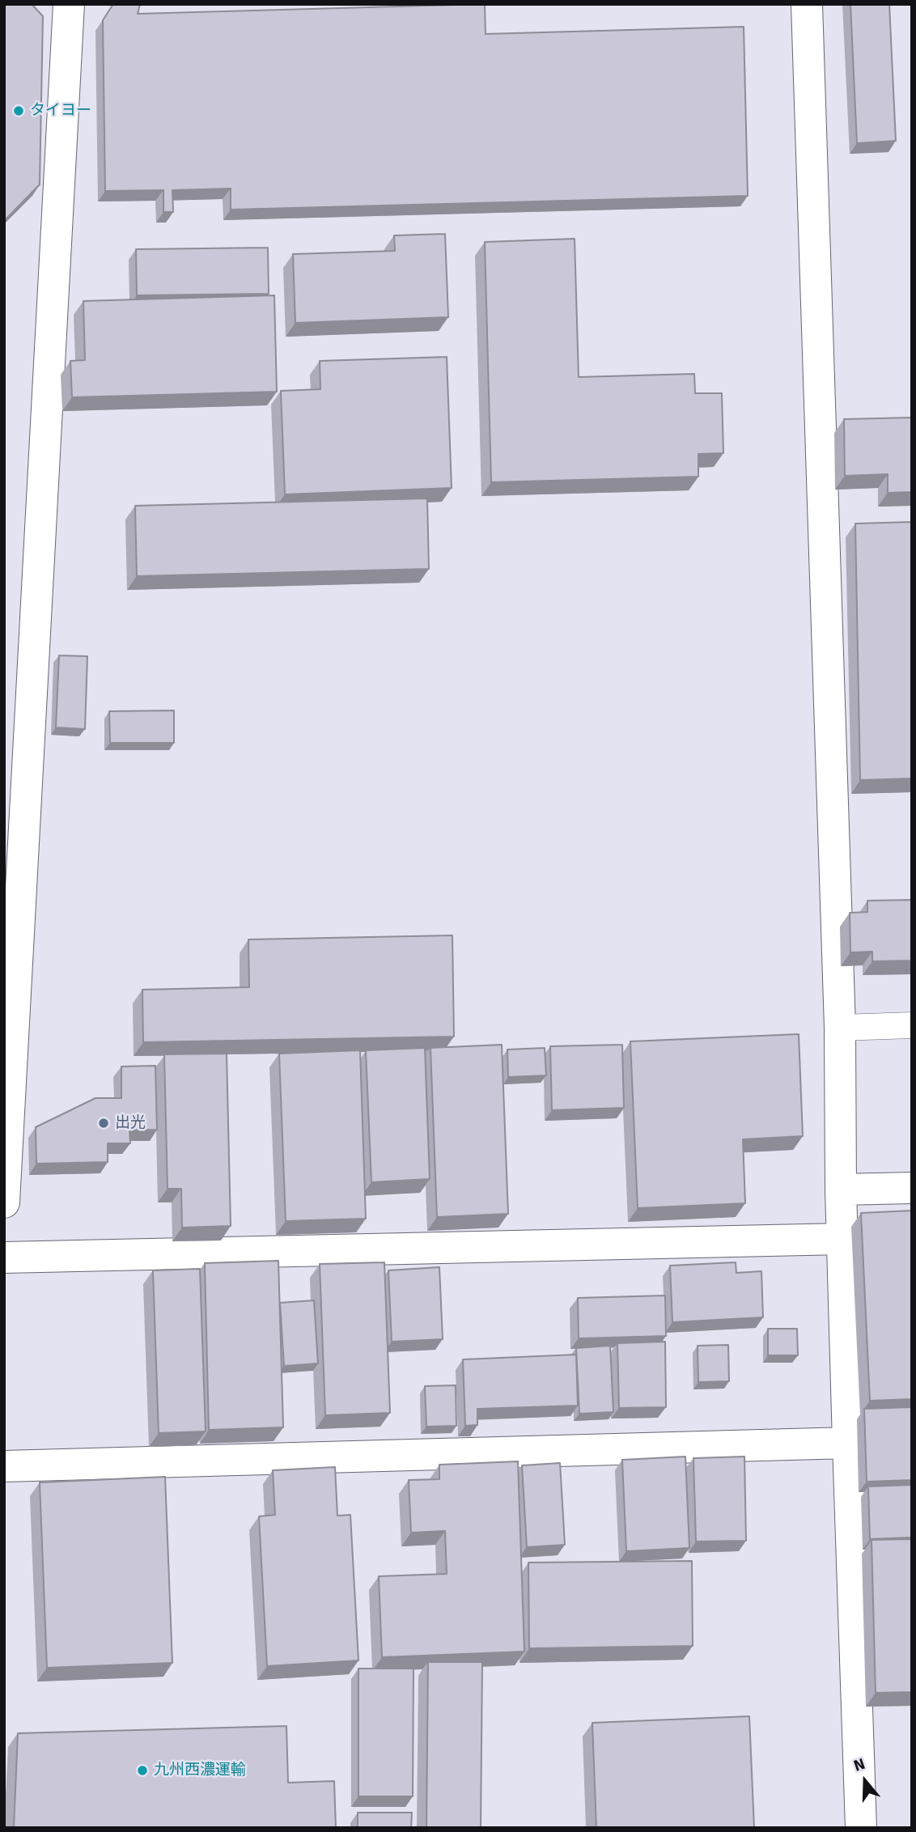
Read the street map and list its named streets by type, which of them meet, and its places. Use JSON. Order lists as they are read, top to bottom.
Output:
{
  "places": ["タイヨー", "出光", "九州西濃運輸"],
  "north": "top"
}
